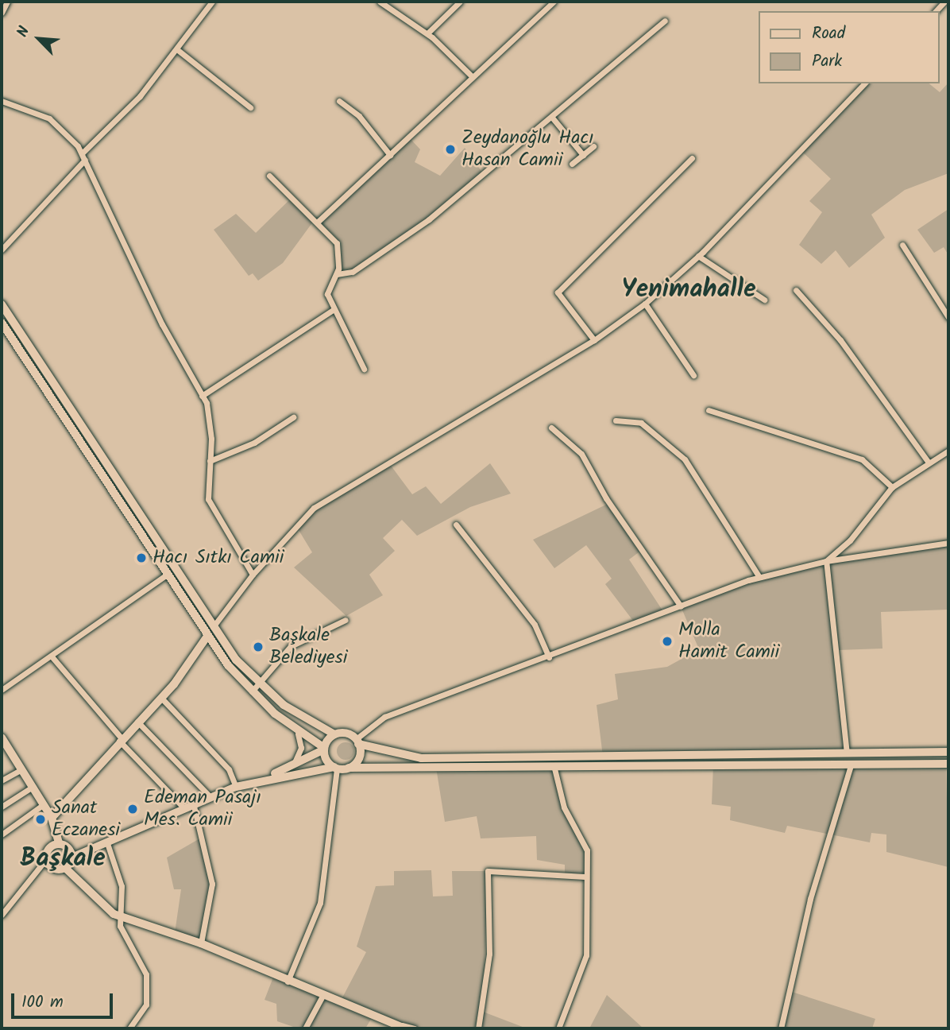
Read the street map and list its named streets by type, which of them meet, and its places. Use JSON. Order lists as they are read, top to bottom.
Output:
{
  "districts": ["Yenimahalle", "Başkale"],
  "places": [
    "Zeydanoğlu Hacı Hasan Camii",
    "Hacı Sıtkı Camii",
    "Molla Hamit Camii",
    "Başkale Belediyesi",
    "Edeman Pasajı Mes. Camii",
    "Sanat Eczanesi"
  ],
  "legend": ["Road", "Park"],
  "scale_bar": "100 m",
  "north": "top left"
}
